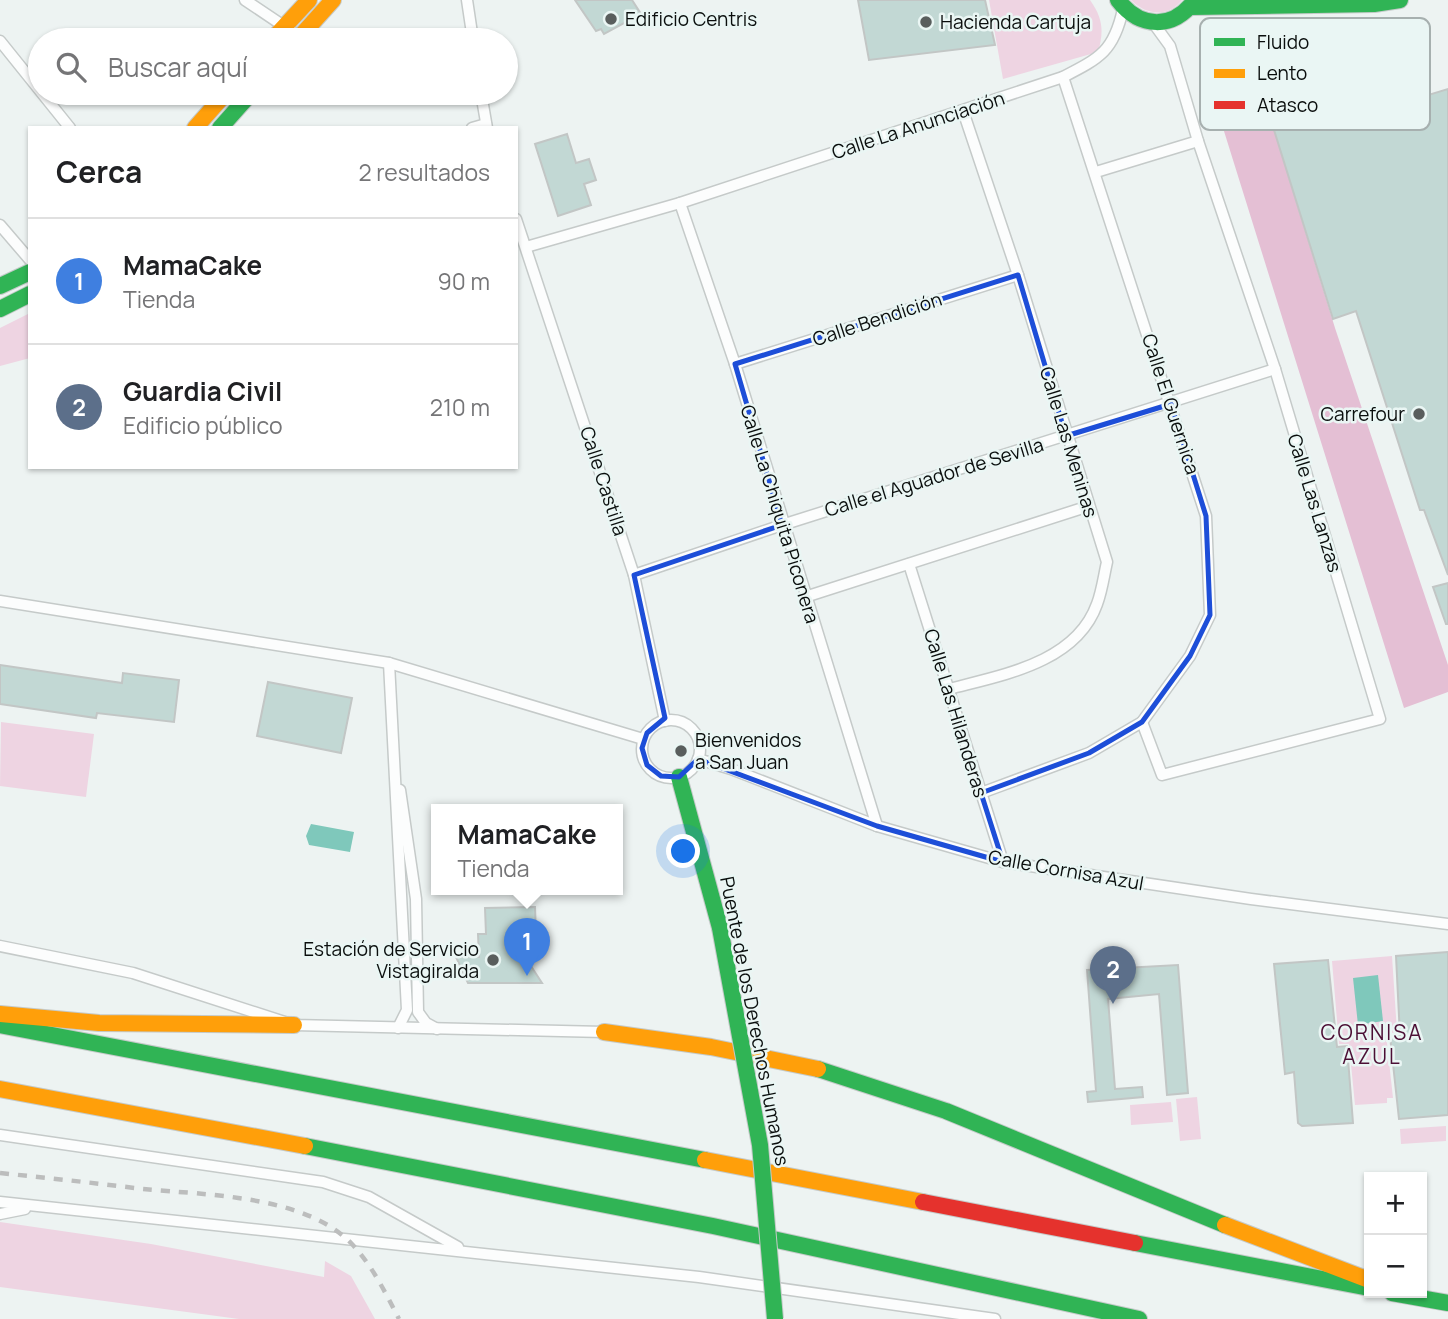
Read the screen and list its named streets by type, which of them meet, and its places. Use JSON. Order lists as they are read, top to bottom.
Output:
{
  "streets": {
    "main road": ["Puente de los Derechos Humanos"],
    "street": [
      "Calle La Anunciación",
      "Calle Bendición",
      "Calle El Guernica",
      "Calle Las Meninas",
      "Calle el Aguador de Sevilla",
      "Calle Castilla",
      "Calle Las Lanzas",
      "Calle La Chiquita Piconera",
      "Calle Las Hilanderas",
      "Calle Cornisa Azul"
    ]
  },
  "crossings": [
    ["Calle La Anunciación", "Calle El Guernica"],
    ["Calle La Anunciación", "Calle Las Meninas"],
    ["Calle La Anunciación", "Calle Castilla"],
    ["Calle La Anunciación", "Calle La Chiquita Piconera"],
    ["Calle Bendición", "Calle Las Meninas"],
    ["Calle Bendición", "Calle La Chiquita Piconera"],
    ["Calle El Guernica", "Calle el Aguador de Sevilla"],
    ["Calle El Guernica", "Calle Las Lanzas"],
    ["Calle Las Meninas", "Calle el Aguador de Sevilla"],
    ["Calle Las Meninas", "Calle Las Hilanderas"],
    ["Calle el Aguador de Sevilla", "Calle Castilla"],
    ["Calle el Aguador de Sevilla", "Calle Las Lanzas"],
    ["Calle el Aguador de Sevilla", "Calle La Chiquita Piconera"],
    ["Calle Castilla", "Calle Cornisa Azul"],
    ["Calle Castilla", "Puente de los Derechos Humanos"],
    ["Calle La Chiquita Piconera", "Calle Cornisa Azul"],
    ["Calle Las Hilanderas", "Calle Cornisa Azul"],
    ["Calle Cornisa Azul", "Puente de los Derechos Humanos"]
  ],
  "districts": ["CORNISA AZUL"],
  "places": [
    "Edificio Centris",
    "Hacienda Cartuja",
    "Carrefour",
    "Bienvenidos a San Juan",
    "Estación de Servicio Vistagiralda"
  ],
  "legend": ["Fluido", "Lento", "Atasco"],
  "page": {
    "search": "Buscar aquí",
    "heading": ["Cerca", "2 resultados"],
    "list": [
      {
        "mark": "1",
        "name": "MamaCake",
        "note": "Tienda",
        "value": "90 m"
      },
      {
        "mark": "2",
        "name": "Guardia Civil",
        "note": "Edificio público",
        "value": "210 m"
      }
    ],
    "popup": ["MamaCake", "Tienda"],
    "pins": ["1", "2"],
    "map_buttons": ["+", "−"]
  }
}
